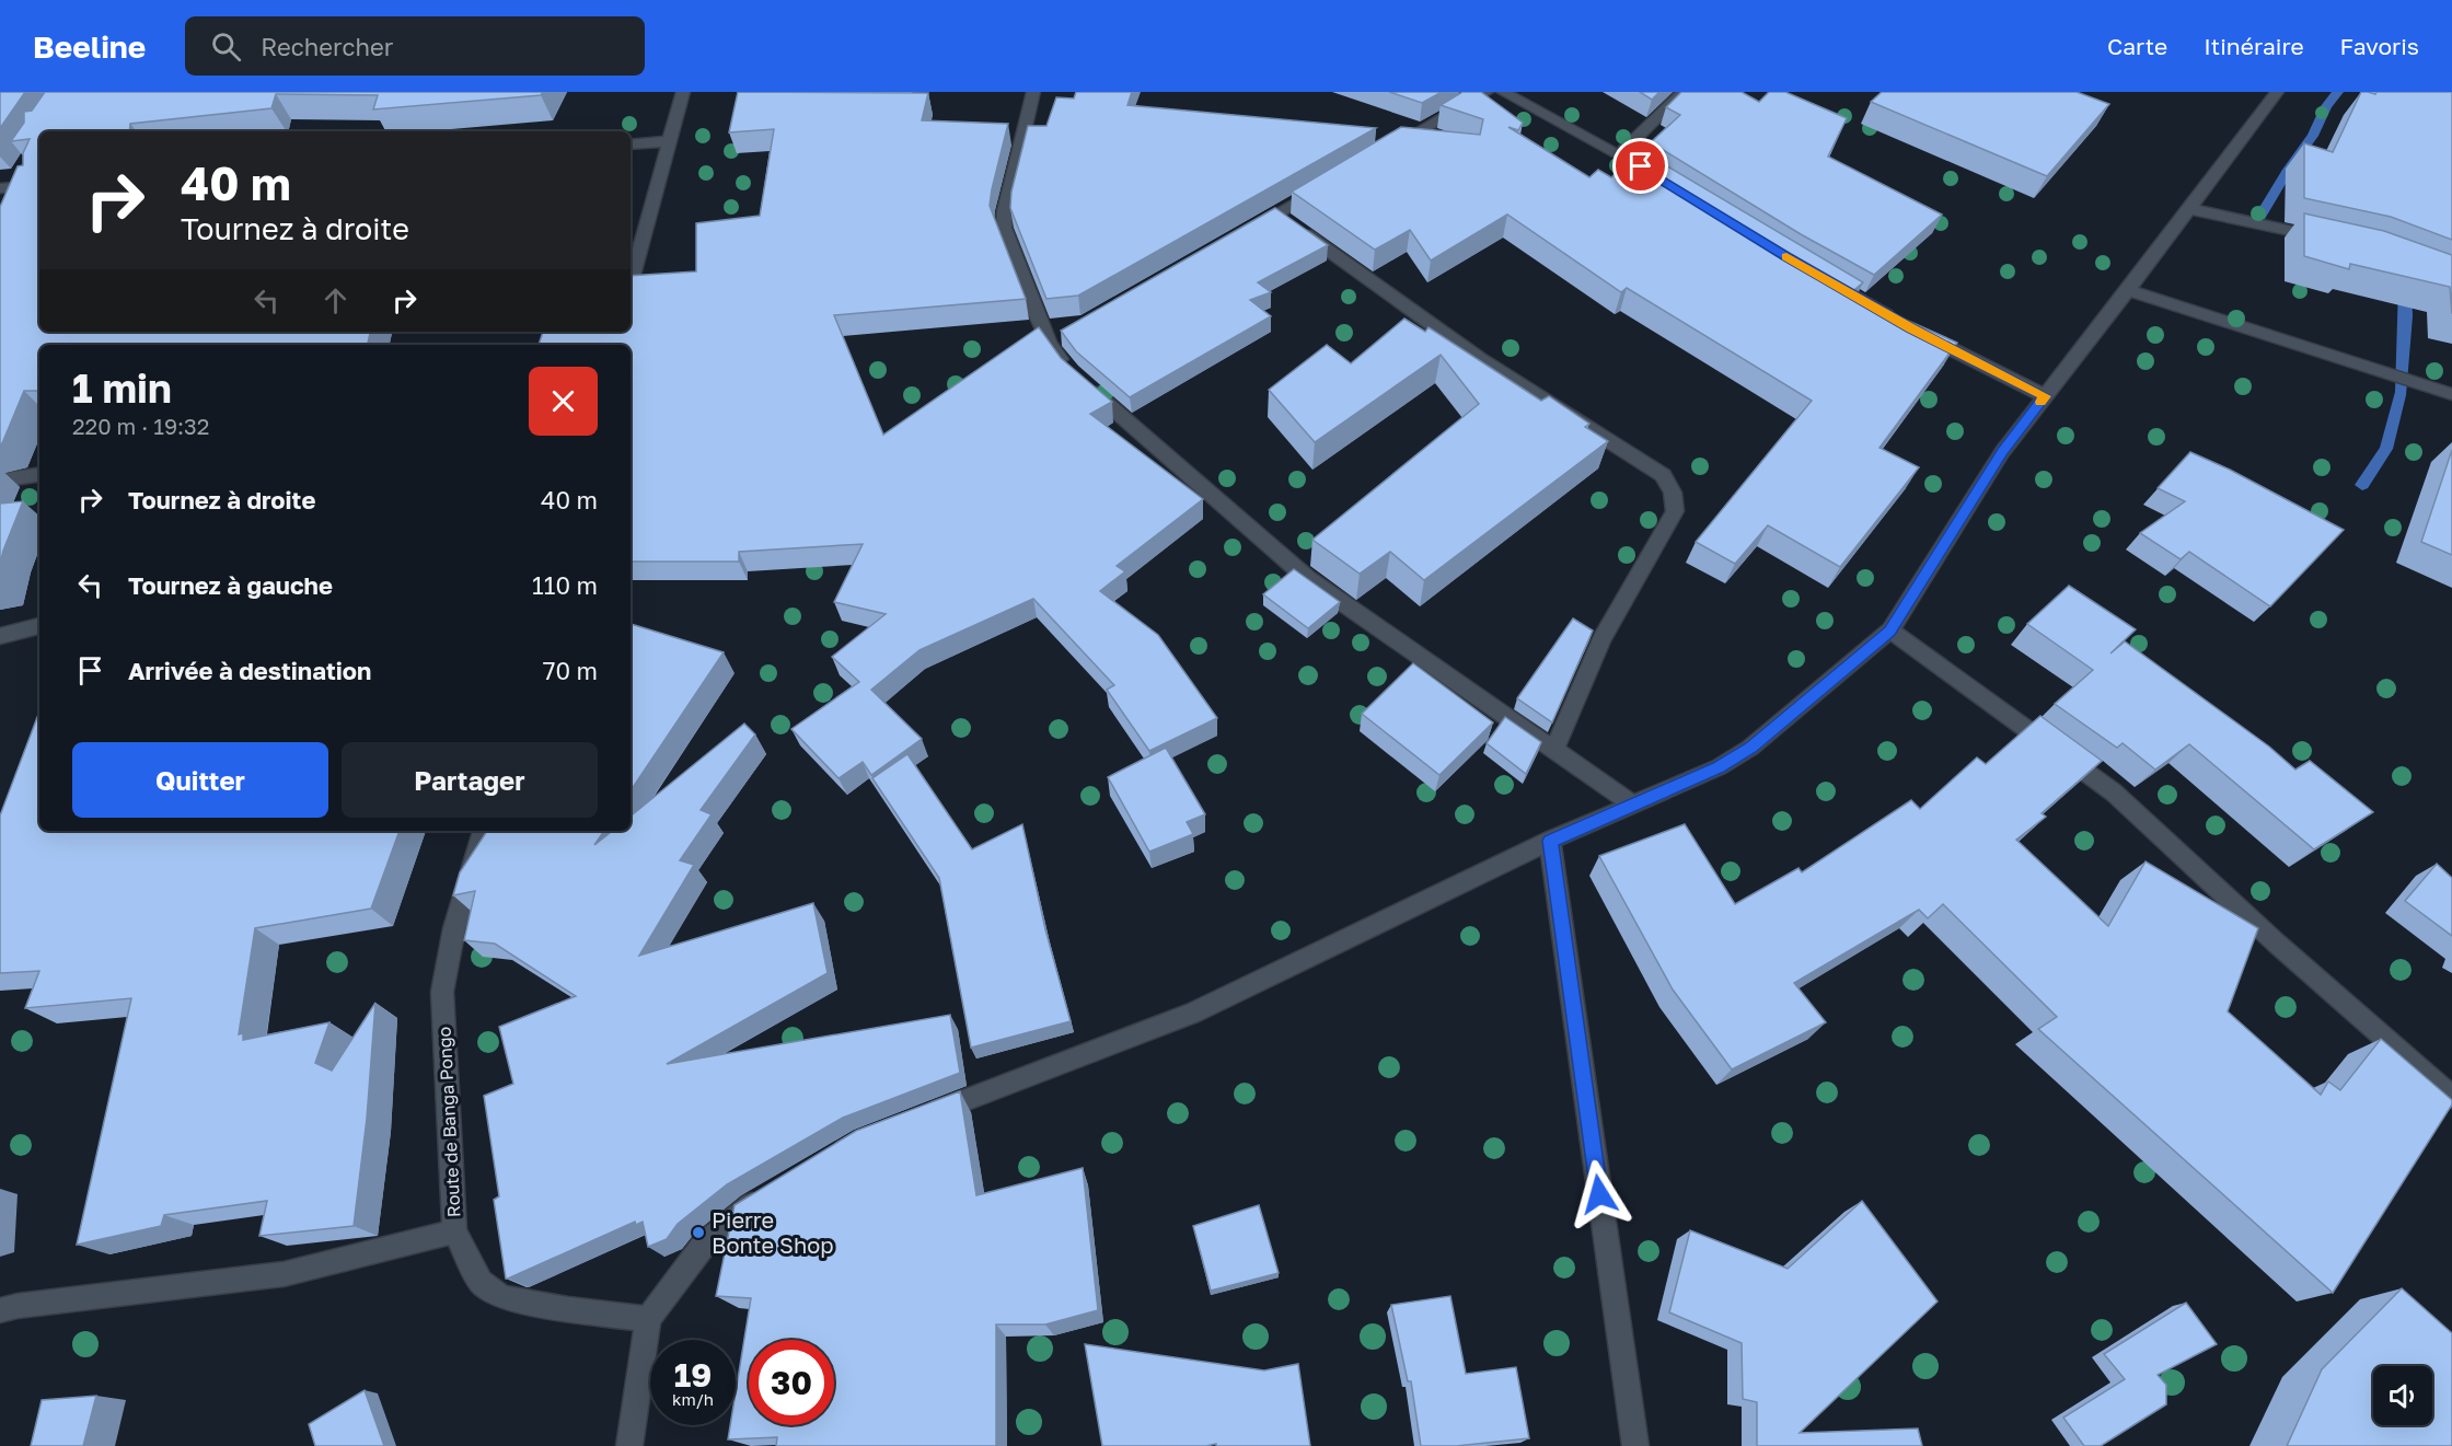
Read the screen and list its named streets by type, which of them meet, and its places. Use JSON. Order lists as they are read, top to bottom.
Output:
{
  "streets": {
    "street": ["Route de Banga Pongo"]
  },
  "places": ["Pierre Bonte Shop"],
  "page": {
    "header": "Beeline",
    "search": "Rechercher",
    "nav": ["Carte", "Itinéraire", "Favoris"],
    "turn": ["40 m", "Tournez à droite"],
    "heading": ["1 min", "220 m · 19:32"],
    "list": [
      {
        "name": "Tournez à droite",
        "value": "40 m"
      },
      {
        "name": "Tournez à gauche",
        "value": "110 m"
      },
      {
        "name": "Arrivée à destination",
        "value": "70 m"
      }
    ],
    "buttons": ["Quitter", "Partager"],
    "speed": "19 km/h",
    "limit": "30"
  }
}
